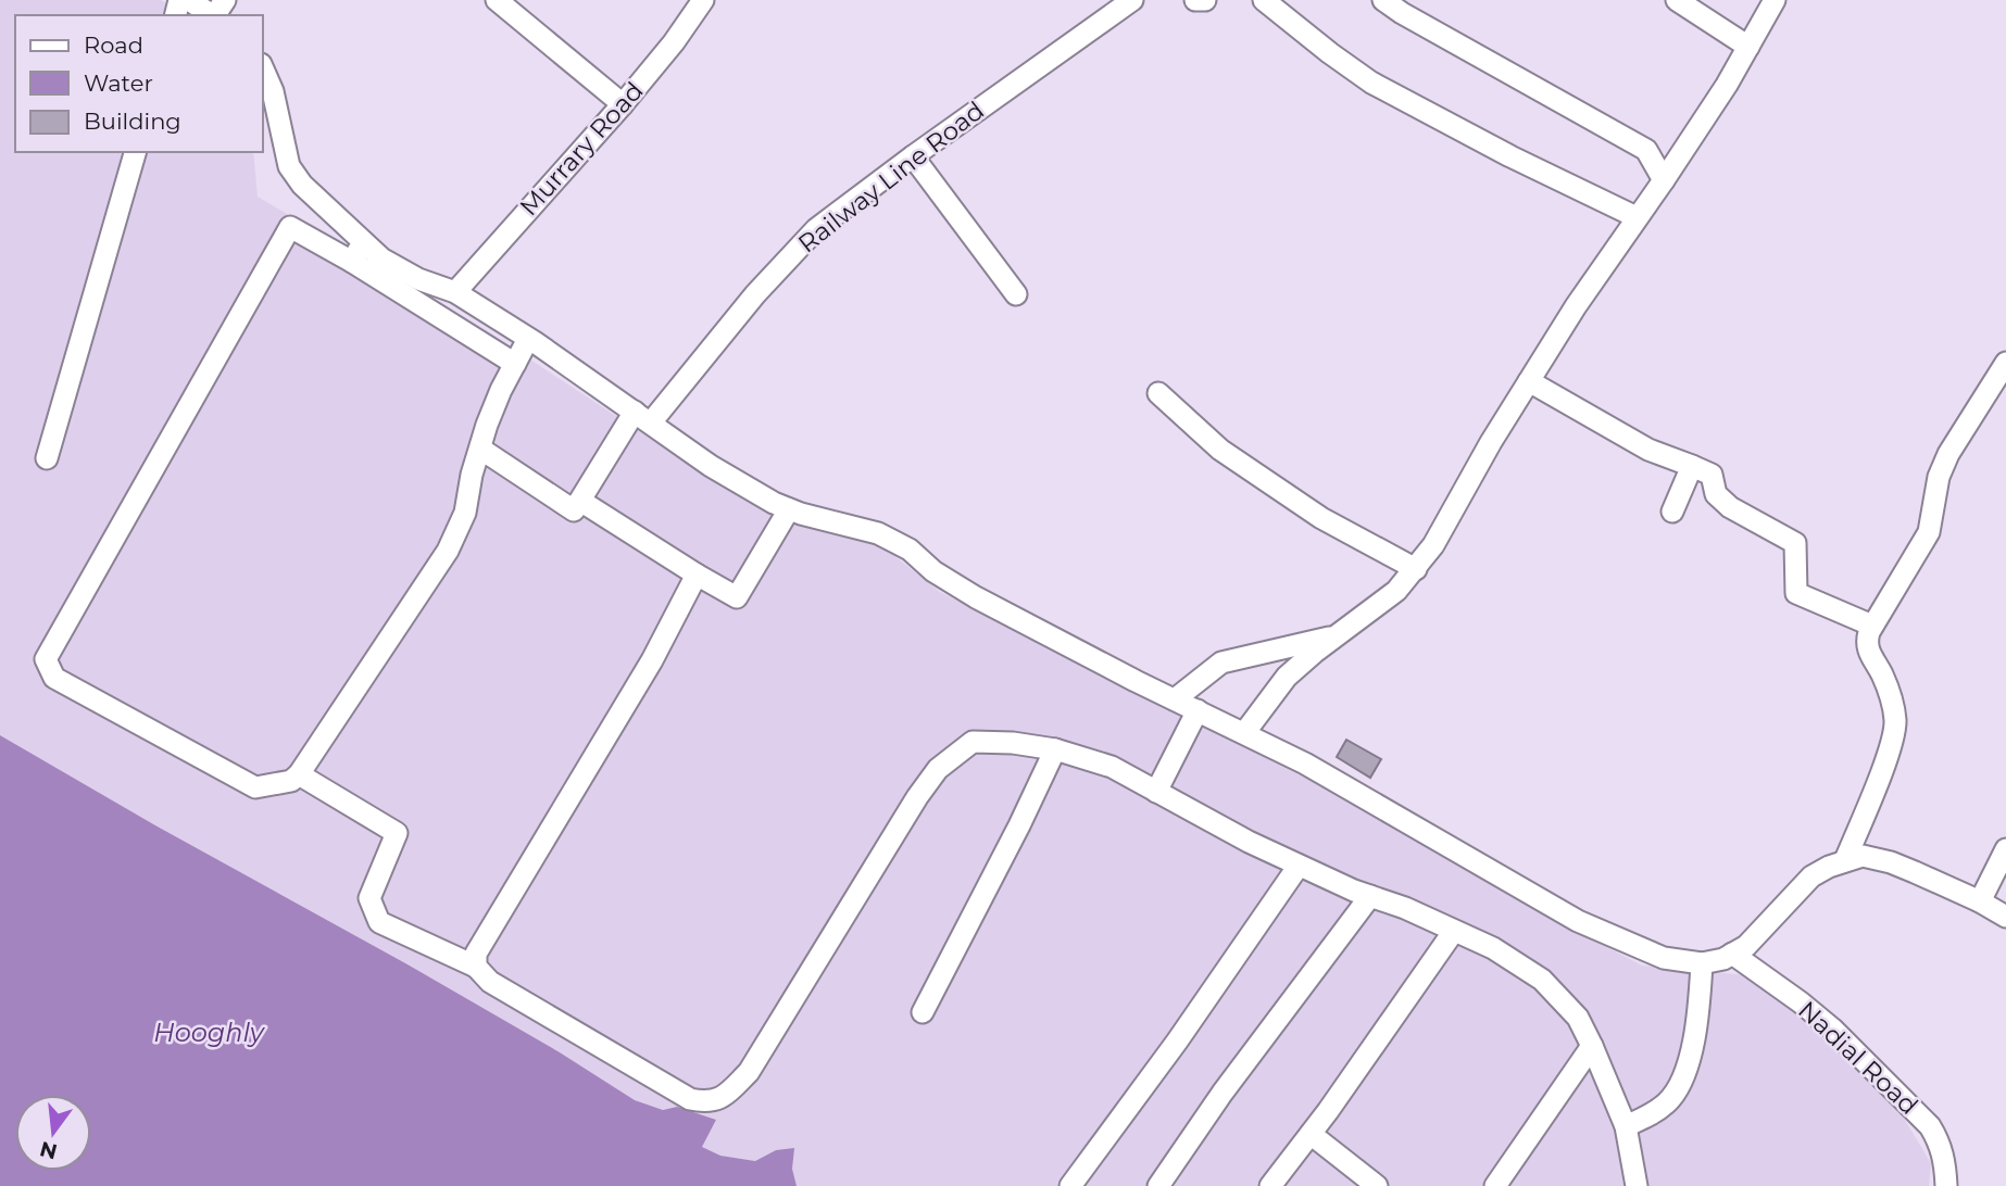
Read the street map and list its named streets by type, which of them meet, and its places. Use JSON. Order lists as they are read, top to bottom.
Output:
{
  "streets": {
    "street": ["Murrary Road", "Railway Line Road", "Nadial Road"]
  },
  "water": ["Hooghly"],
  "legend": ["Road", "Water", "Building"],
  "north": "bottom"
}
